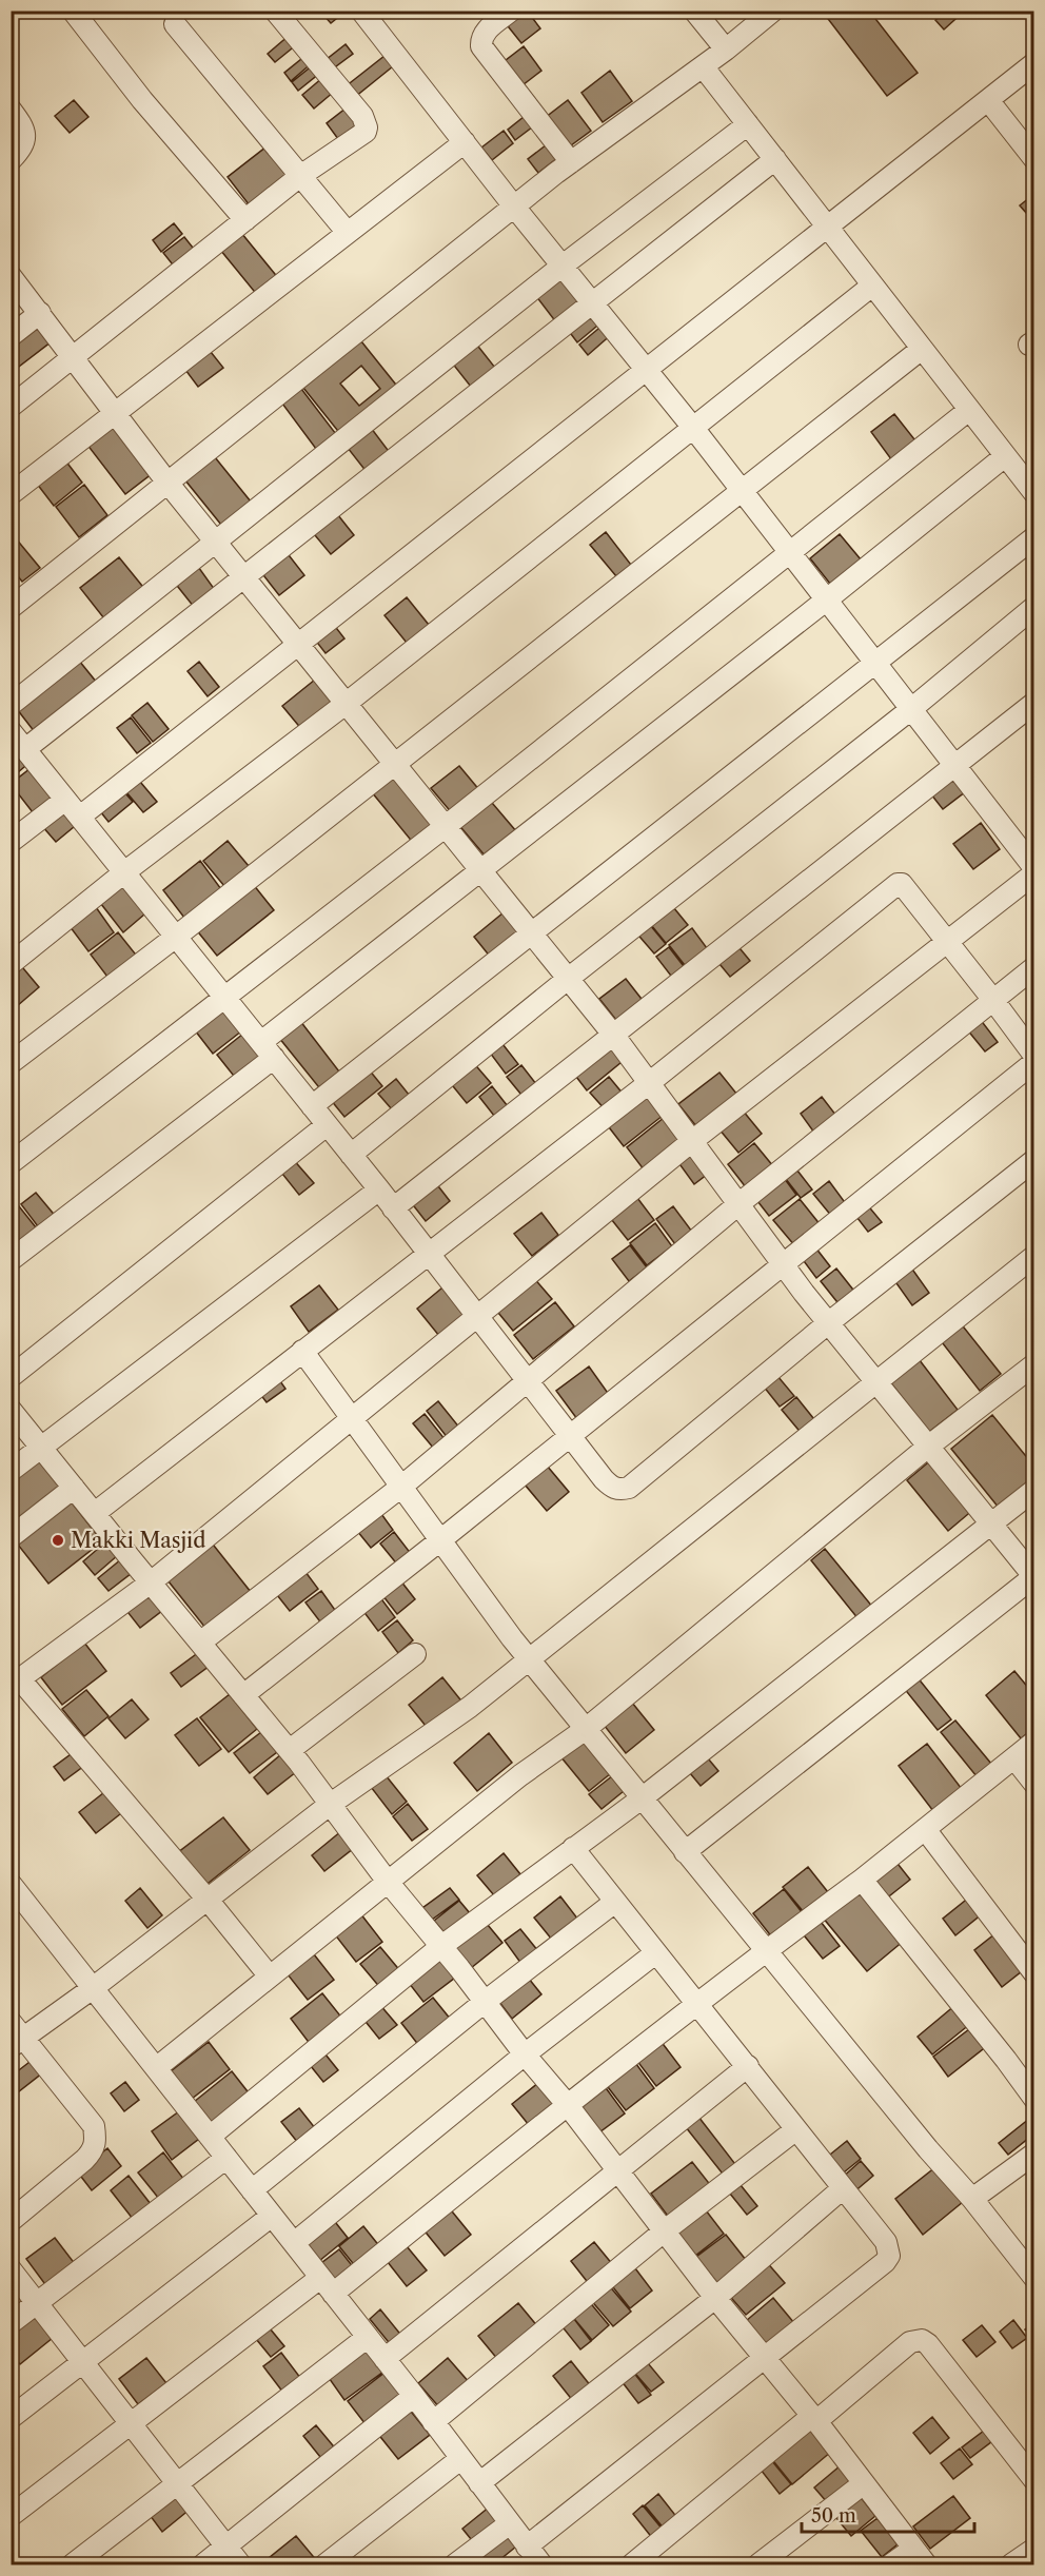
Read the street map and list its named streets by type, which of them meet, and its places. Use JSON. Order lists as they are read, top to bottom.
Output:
{
  "places": ["Makki Masjid"],
  "scale_bar": "50 m"
}
